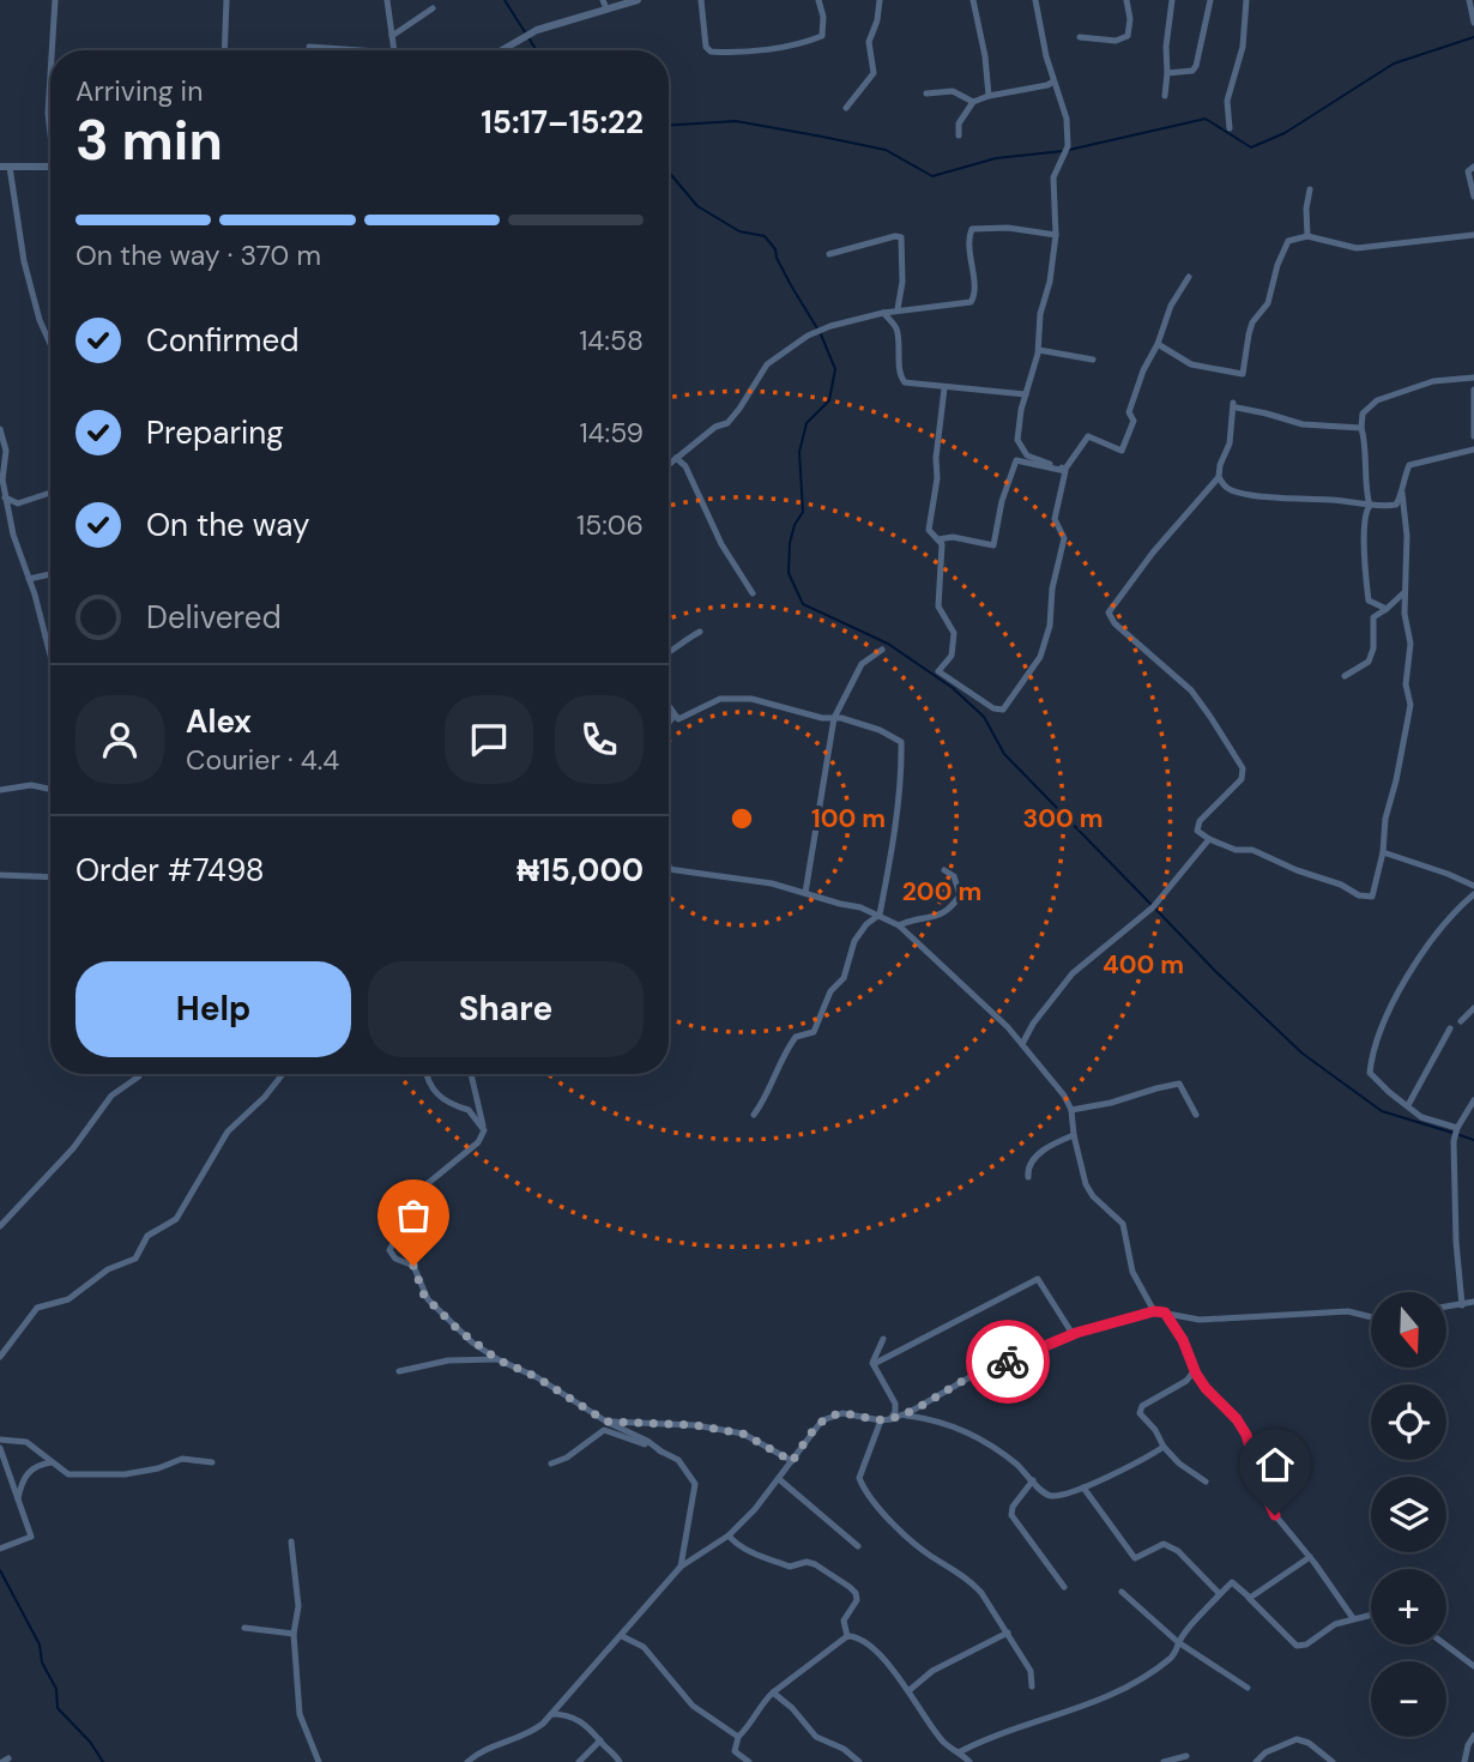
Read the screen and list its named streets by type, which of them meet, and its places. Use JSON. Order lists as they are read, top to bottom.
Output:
{
  "north": "bottom",
  "page": {
    "heading": ["3 min", "Arriving in", "15:17–15:22"],
    "panel": [
      "Alex",
      "Courier · 4.4",
      "Order #7498",
      "₦15,000"
    ],
    "bar": "On the way · 370 m",
    "list": [
      ["Confirmed", "14:58"],
      ["Preparing", "14:59"],
      ["On the way", "15:06"],
      "Delivered"
    ],
    "buttons": ["Help", "Share"],
    "map_buttons": ["+", "−"]
  },
  "rings": [
    "100 m",
    "300 m",
    "200 m",
    "400 m"
  ]
}
